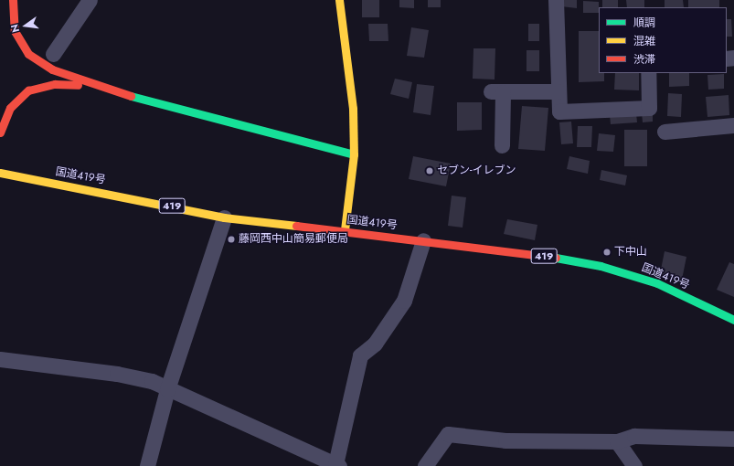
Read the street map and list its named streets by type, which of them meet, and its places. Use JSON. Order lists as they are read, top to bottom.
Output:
{
  "streets": {
    "main road": ["国道419号", "419"]
  },
  "places": ["セブン-イレブン", "藤岡西中山簡易郵便局", "下中山"],
  "legend": ["順調", "混雑", "渋滞"],
  "north": "left"
}
